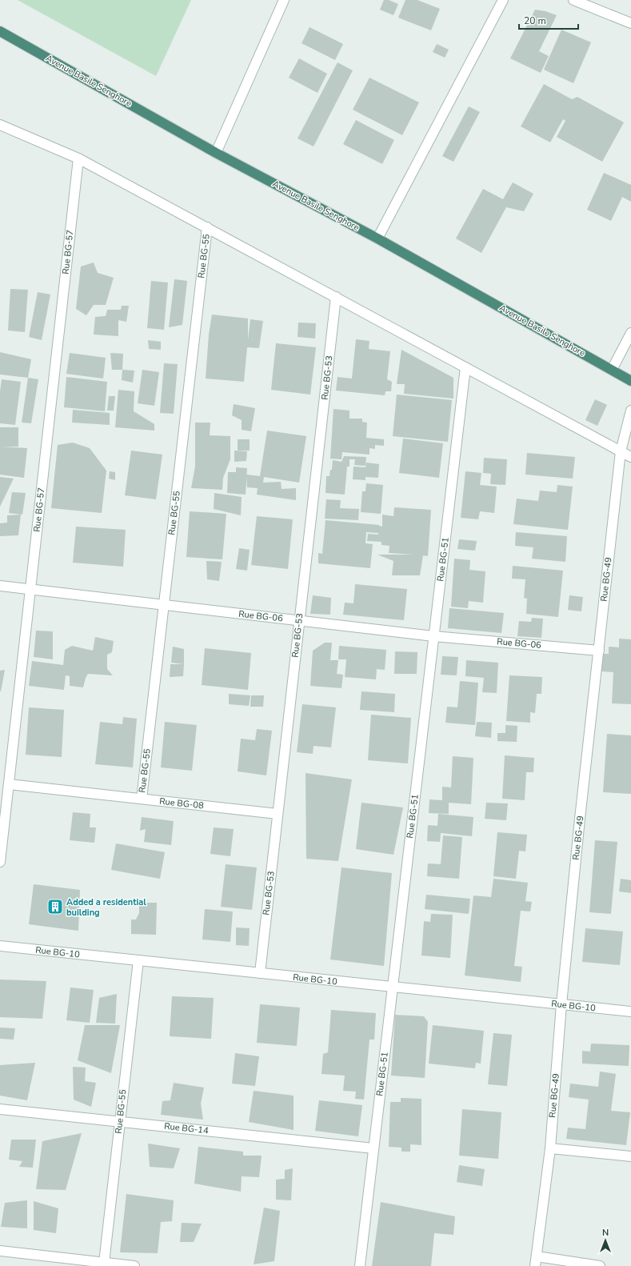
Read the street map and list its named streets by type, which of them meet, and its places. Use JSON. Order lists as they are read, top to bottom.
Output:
{
  "streets": {
    "highway": ["Avenue Basile Senghore"],
    "street": [
      "Rue BG-57",
      "Rue BG-55",
      "Rue BG-53",
      "Rue BG-51",
      "Rue BG-49",
      "Rue BG-06",
      "Rue BG-08",
      "Rue BG-10",
      "Rue BG-14"
    ]
  },
  "crossings": [
    ["Rue BG-57", "Rue BG-06"],
    ["Rue BG-57", "Rue BG-08"],
    ["Rue BG-55", "Rue BG-06"],
    ["Rue BG-55", "Rue BG-08"],
    ["Rue BG-55", "Rue BG-10"],
    ["Rue BG-55", "Rue BG-14"],
    ["Rue BG-53", "Rue BG-06"],
    ["Rue BG-53", "Rue BG-08"],
    ["Rue BG-53", "Rue BG-10"],
    ["Rue BG-51", "Rue BG-06"],
    ["Rue BG-51", "Rue BG-10"],
    ["Rue BG-51", "Rue BG-14"],
    ["Rue BG-49", "Rue BG-06"],
    ["Rue BG-49", "Rue BG-10"]
  ],
  "places": {
    "building": ["Added a residential building"]
  },
  "scale_bar": "20 m",
  "north": "top"
}
